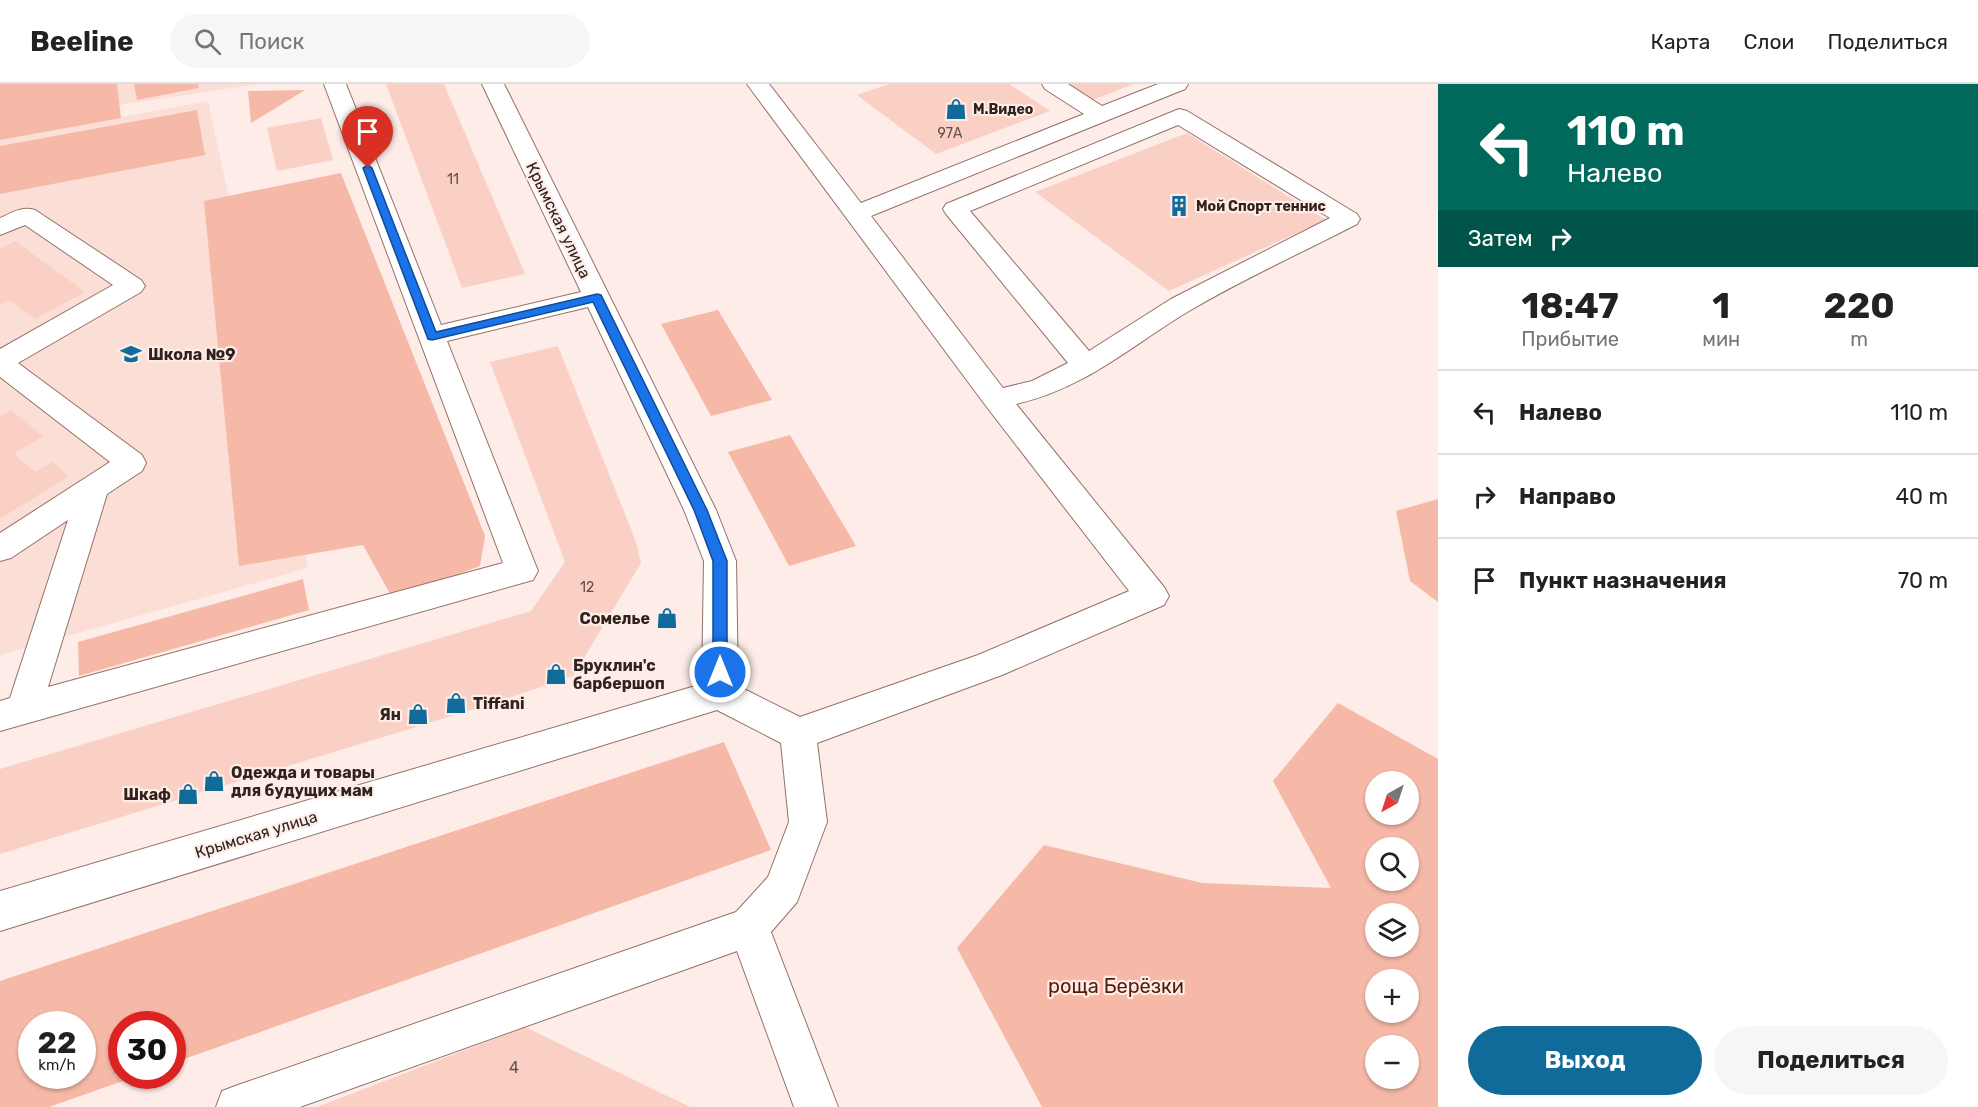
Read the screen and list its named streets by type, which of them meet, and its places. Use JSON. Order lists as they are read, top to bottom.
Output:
{
  "streets": {
    "street": ["Крымская улица"]
  },
  "parks": ["роща Берёзки"],
  "places": {
    "shop": [
      "М.Видео",
      "Сомелье",
      "Бруклин'с барбершоп",
      "Tiffani",
      "Ян",
      "Одежда и товары для будущих мам",
      "Шкаф"
    ],
    "building": ["Мой Спорт теннис"],
    "school or university": ["Школа №9"]
  },
  "house_numbers": [
    "97А",
    "11",
    "12",
    "4"
  ],
  "north": "bottom left",
  "page": {
    "header": "Beeline",
    "search": "Поиск",
    "nav": ["Карта", "Слои", "Поделиться"],
    "turn": ["110 m", "Налево"],
    "then": "Затем",
    "eta": [
      "18:47",
      "Прибытие",
      "1",
      "мин",
      "220",
      "m"
    ],
    "list": [
      {
        "name": "Налево",
        "value": "110 m"
      },
      {
        "name": "Направо",
        "value": "40 m"
      },
      {
        "name": "Пункт назначения",
        "value": "70 m"
      }
    ],
    "map_buttons": ["+", "−"],
    "speed": "22 km/h",
    "limit": "30",
    "buttons": ["Выход", "Поделиться"]
  }
}
